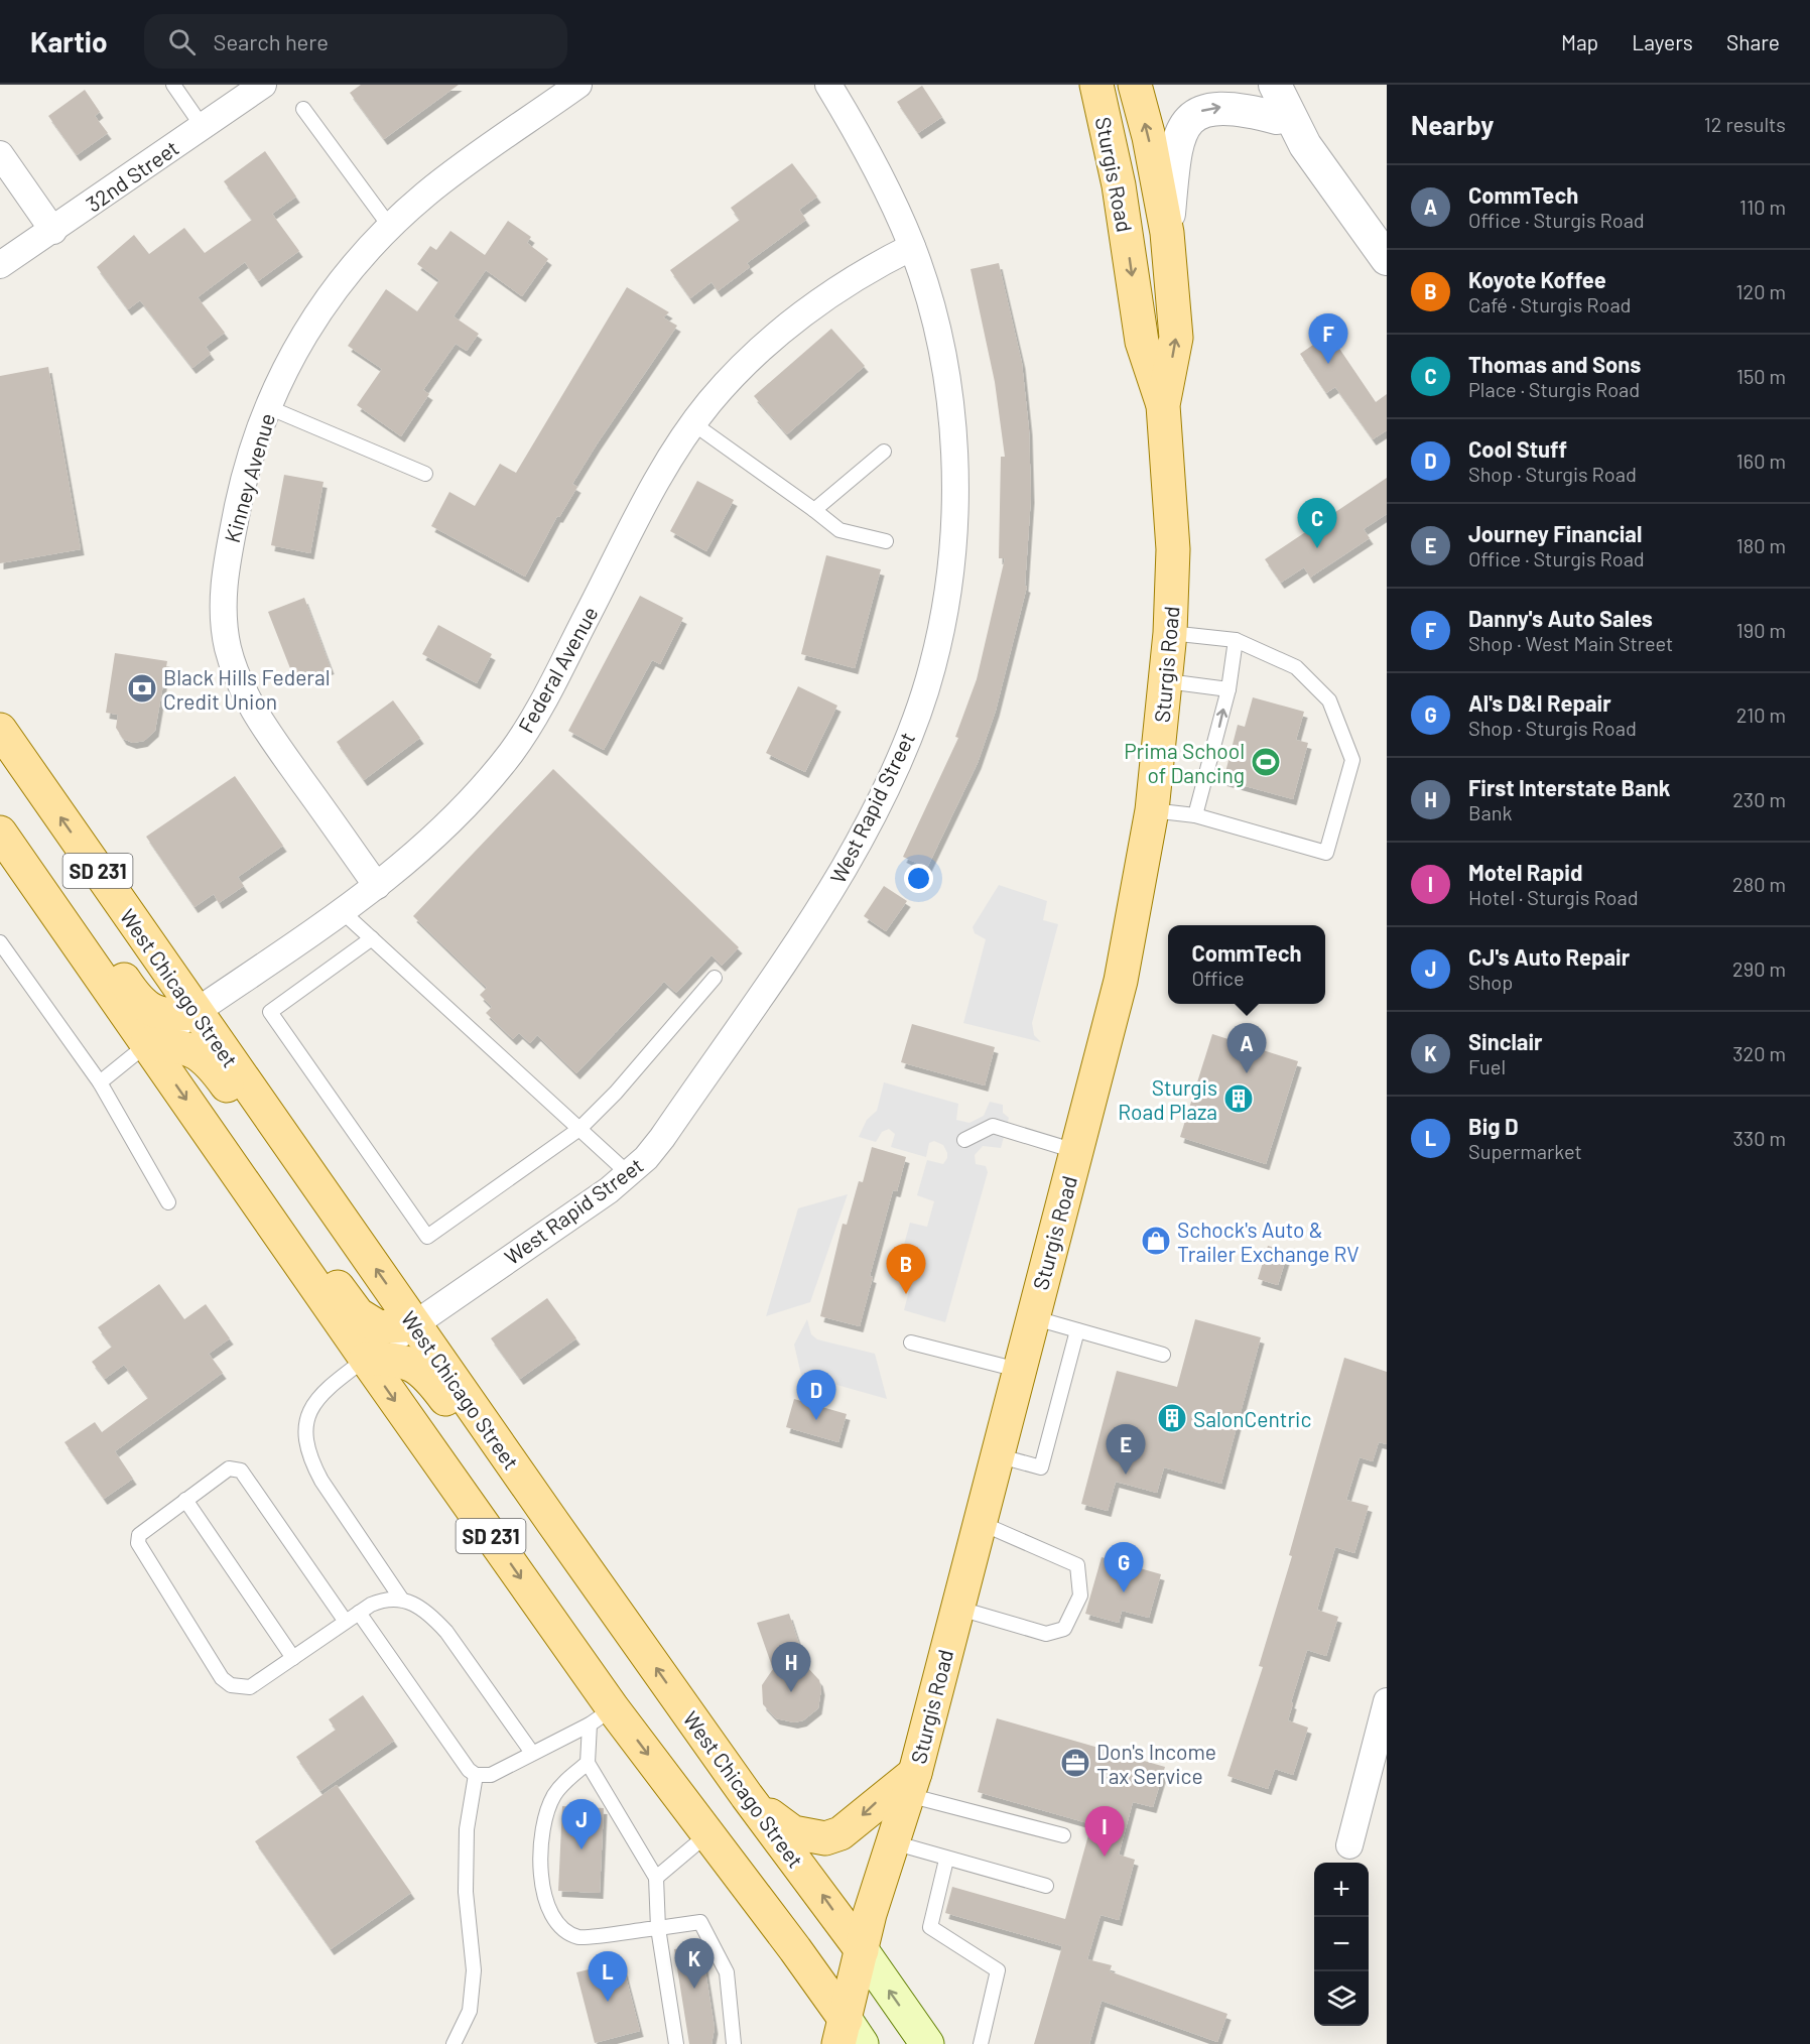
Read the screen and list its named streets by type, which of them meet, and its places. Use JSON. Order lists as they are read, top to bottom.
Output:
{
  "streets": {
    "main road": ["Sturgis Road", "SD 231", "West Chicago Street"],
    "street": [
      "32nd Street",
      "Kinney Avenue",
      "Federal Avenue",
      "West Rapid Street"
    ]
  },
  "crossings": [
    ["Sturgis Road", "SD 231"],
    ["Sturgis Road", "West Chicago Street"],
    ["Kinney Avenue", "Federal Avenue"],
    ["Federal Avenue", "West Rapid Street"],
    ["Federal Avenue", "SD 231"],
    ["Federal Avenue", "West Chicago Street"],
    ["West Rapid Street", "SD 231"],
    ["West Rapid Street", "West Chicago Street"]
  ],
  "places": {
    "bank": ["Black Hills Federal Credit Union"],
    "sports": ["Prima School of Dancing"],
    "building": ["Sturgis Road Plaza", "SalonCentric"],
    "shop": ["Schock's Auto & Trailer Exchange RV"],
    "office": ["Don's Income Tax Service"]
  },
  "page": {
    "header": "Kartio",
    "search": "Search here",
    "nav": ["Map", "Layers", "Share"],
    "heading": ["Nearby", "12 results"],
    "list": [
      {
        "mark": "A",
        "name": "CommTech",
        "note": "Office · Sturgis Road",
        "value": "110 m"
      },
      {
        "mark": "B",
        "name": "Koyote Koffee",
        "note": "Café · Sturgis Road",
        "value": "120 m"
      },
      {
        "mark": "C",
        "name": "Thomas and Sons",
        "note": "Place · Sturgis Road",
        "value": "150 m"
      },
      {
        "mark": "D",
        "name": "Cool Stuff",
        "note": "Shop · Sturgis Road",
        "value": "160 m"
      },
      {
        "mark": "E",
        "name": "Journey Financial",
        "note": "Office · Sturgis Road",
        "value": "180 m"
      },
      {
        "mark": "F",
        "name": "Danny's Auto Sales",
        "note": "Shop · West Main Street",
        "value": "190 m"
      },
      {
        "mark": "G",
        "name": "Al's D&I Repair",
        "note": "Shop · Sturgis Road",
        "value": "210 m"
      },
      {
        "mark": "H",
        "name": "First Interstate Bank",
        "note": "Bank",
        "value": "230 m"
      },
      {
        "mark": "I",
        "name": "Motel Rapid",
        "note": "Hotel · Sturgis Road",
        "value": "280 m"
      },
      {
        "mark": "J",
        "name": "CJ's Auto Repair",
        "note": "Shop",
        "value": "290 m"
      },
      {
        "mark": "K",
        "name": "Sinclair",
        "note": "Fuel",
        "value": "320 m"
      },
      {
        "mark": "L",
        "name": "Big D",
        "note": "Supermarket",
        "value": "330 m"
      }
    ],
    "pins": [
      "F",
      "C",
      "A",
      "B",
      "D",
      "E",
      "G",
      "H",
      "J",
      "I",
      "K",
      "L"
    ],
    "popup": ["CommTech", "Office"],
    "map_buttons": ["+", "−"]
  }
}
